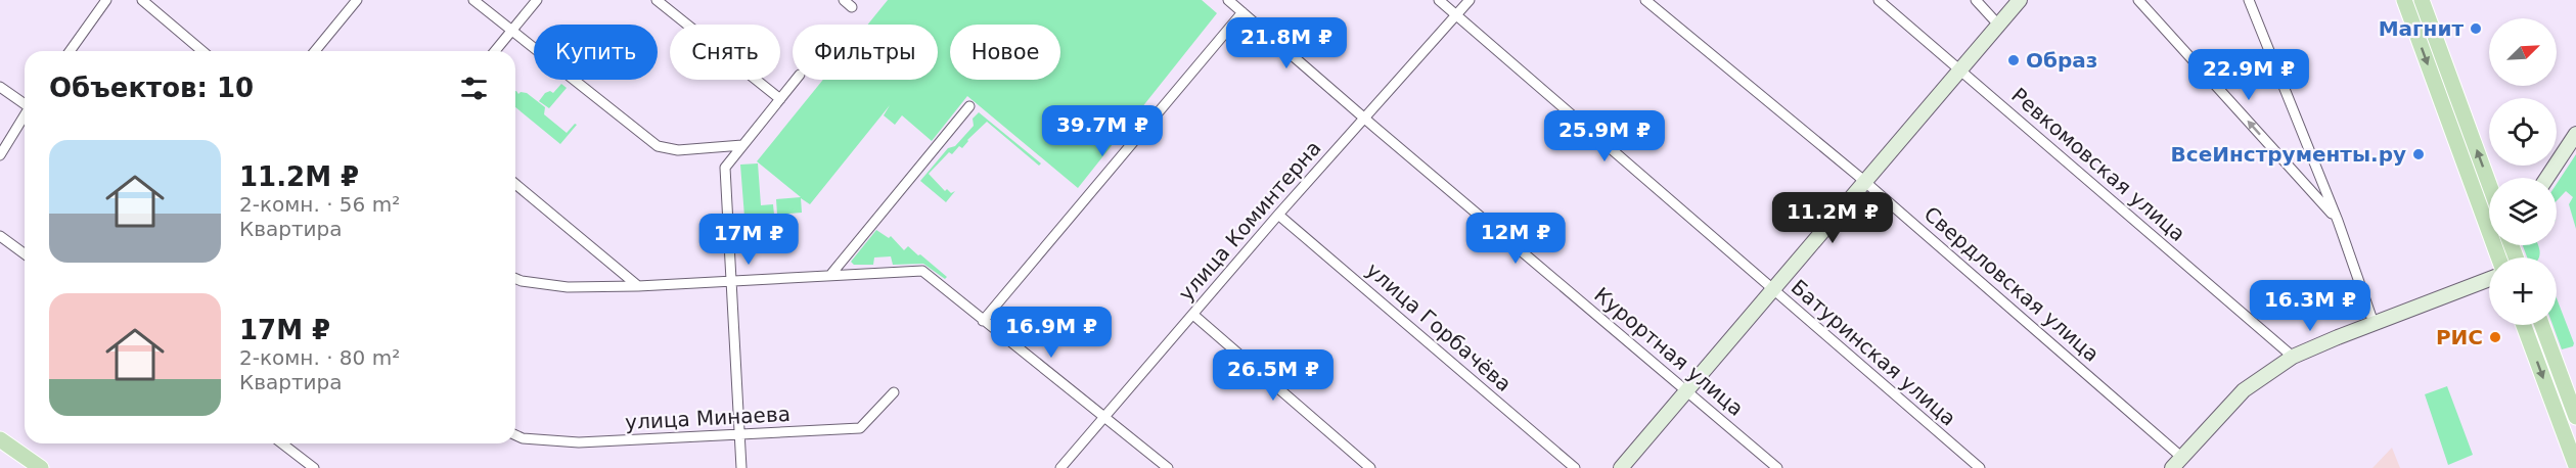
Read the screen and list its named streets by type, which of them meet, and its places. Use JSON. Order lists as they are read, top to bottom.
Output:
{
  "streets": {
    "street": [
      "Ревкомовская улица",
      "улица Коминтерна",
      "Свердловская улица",
      "улица Горбачёва",
      "Курортная улица",
      "Батуринская улица",
      "улица Минаева"
    ]
  },
  "crossings": [
    ["улица Коминтерна", "улица Горбачёва"],
    ["улица Коминтерна", "Курортная улица"],
    ["улица Коминтерна", "Батуринская улица"]
  ],
  "places": [
    "Магнит",
    "Образ",
    "ВсеИнструменты.ру",
    "РИС"
  ],
  "north": "top right",
  "page": {
    "price": [
      "21.8M ₽",
      "22.9M ₽",
      "39.7M ₽",
      "25.9M ₽",
      "11.2M ₽",
      "12M ₽",
      "17M ₽",
      "16.3M ₽",
      "16.9M ₽",
      "26.5M ₽"
    ],
    "map_buttons": "+",
    "chip": [
      "Купить",
      "Снять",
      "Фильтры",
      "Новое"
    ],
    "heading": "Объектов: 10",
    "list": [
      {
        "name": "11.2M ₽",
        "note": "2-комн. · 56 m² · Квартира"
      },
      {
        "name": "17M ₽",
        "note": "2-комн. · 80 m² · Квартира"
      }
    ]
  }
}
